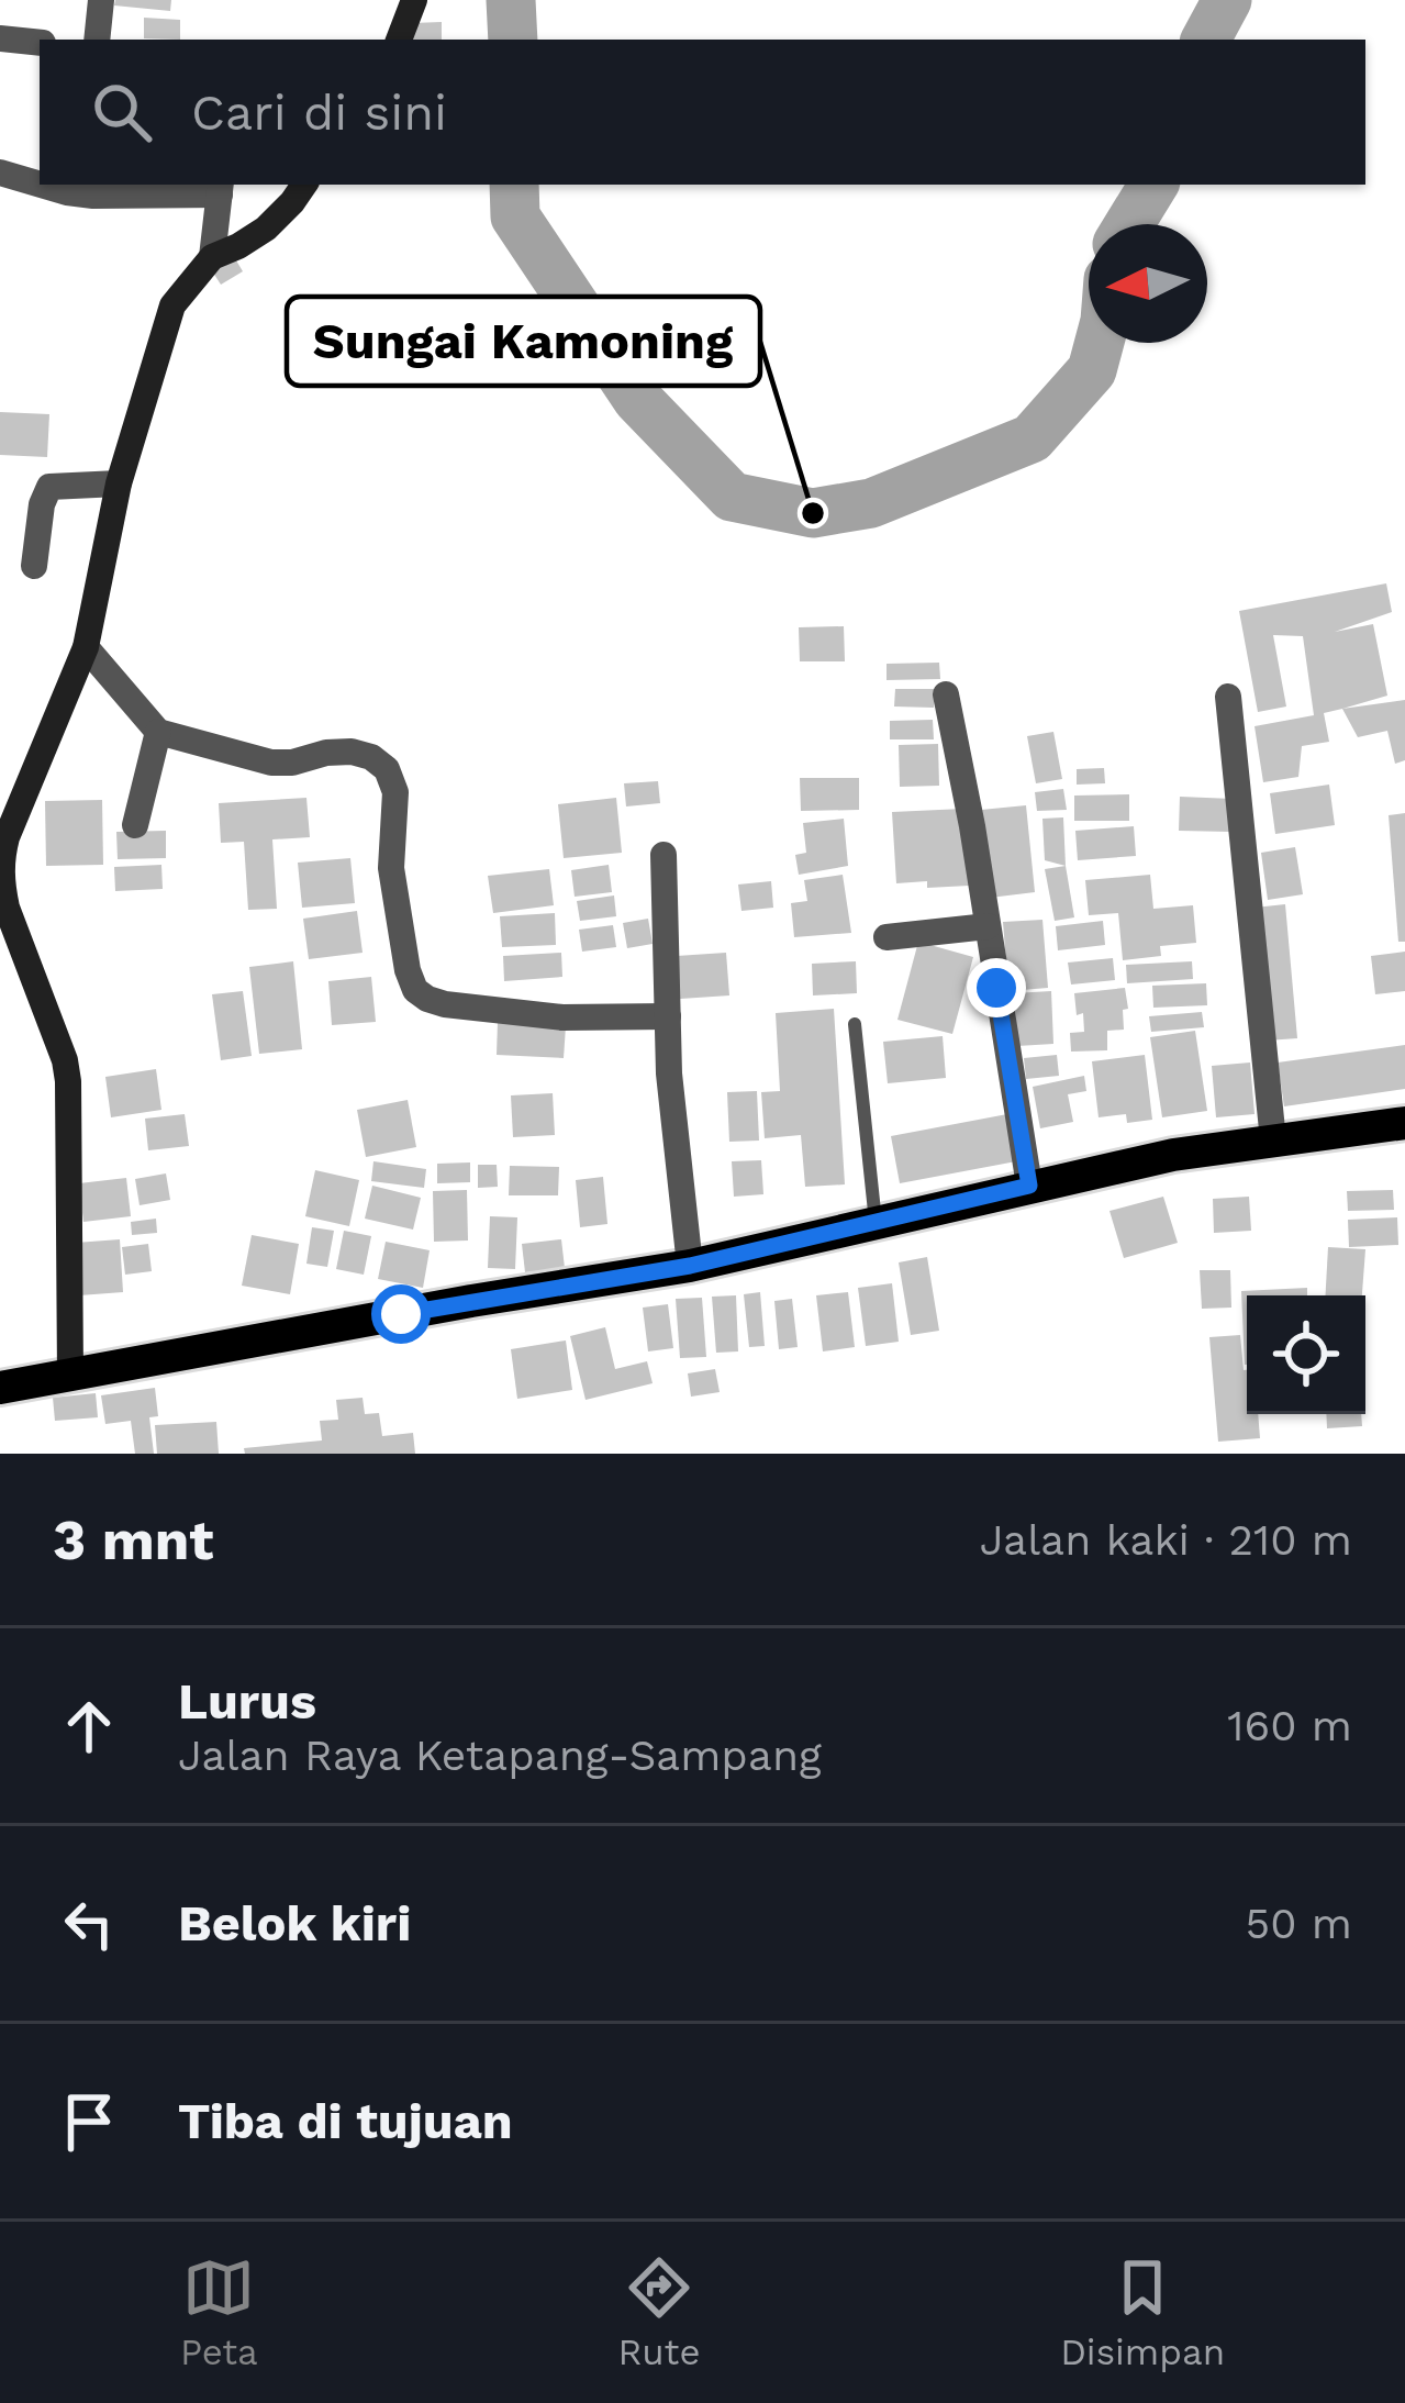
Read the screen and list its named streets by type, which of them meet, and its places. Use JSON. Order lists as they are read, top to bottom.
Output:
{
  "places": ["Sungai Kamoning"],
  "north": "left",
  "page": {
    "search": "Cari di sini",
    "heading": ["3 mnt", "Jalan kaki · 210 m"],
    "list": [
      ["Lurus", "Jalan Raya Ketapang-Sampang", "160 m"],
      ["Belok kiri", "50 m"],
      "Tiba di tujuan"
    ],
    "nav": ["Peta", "Rute", "Disimpan"]
  }
}
